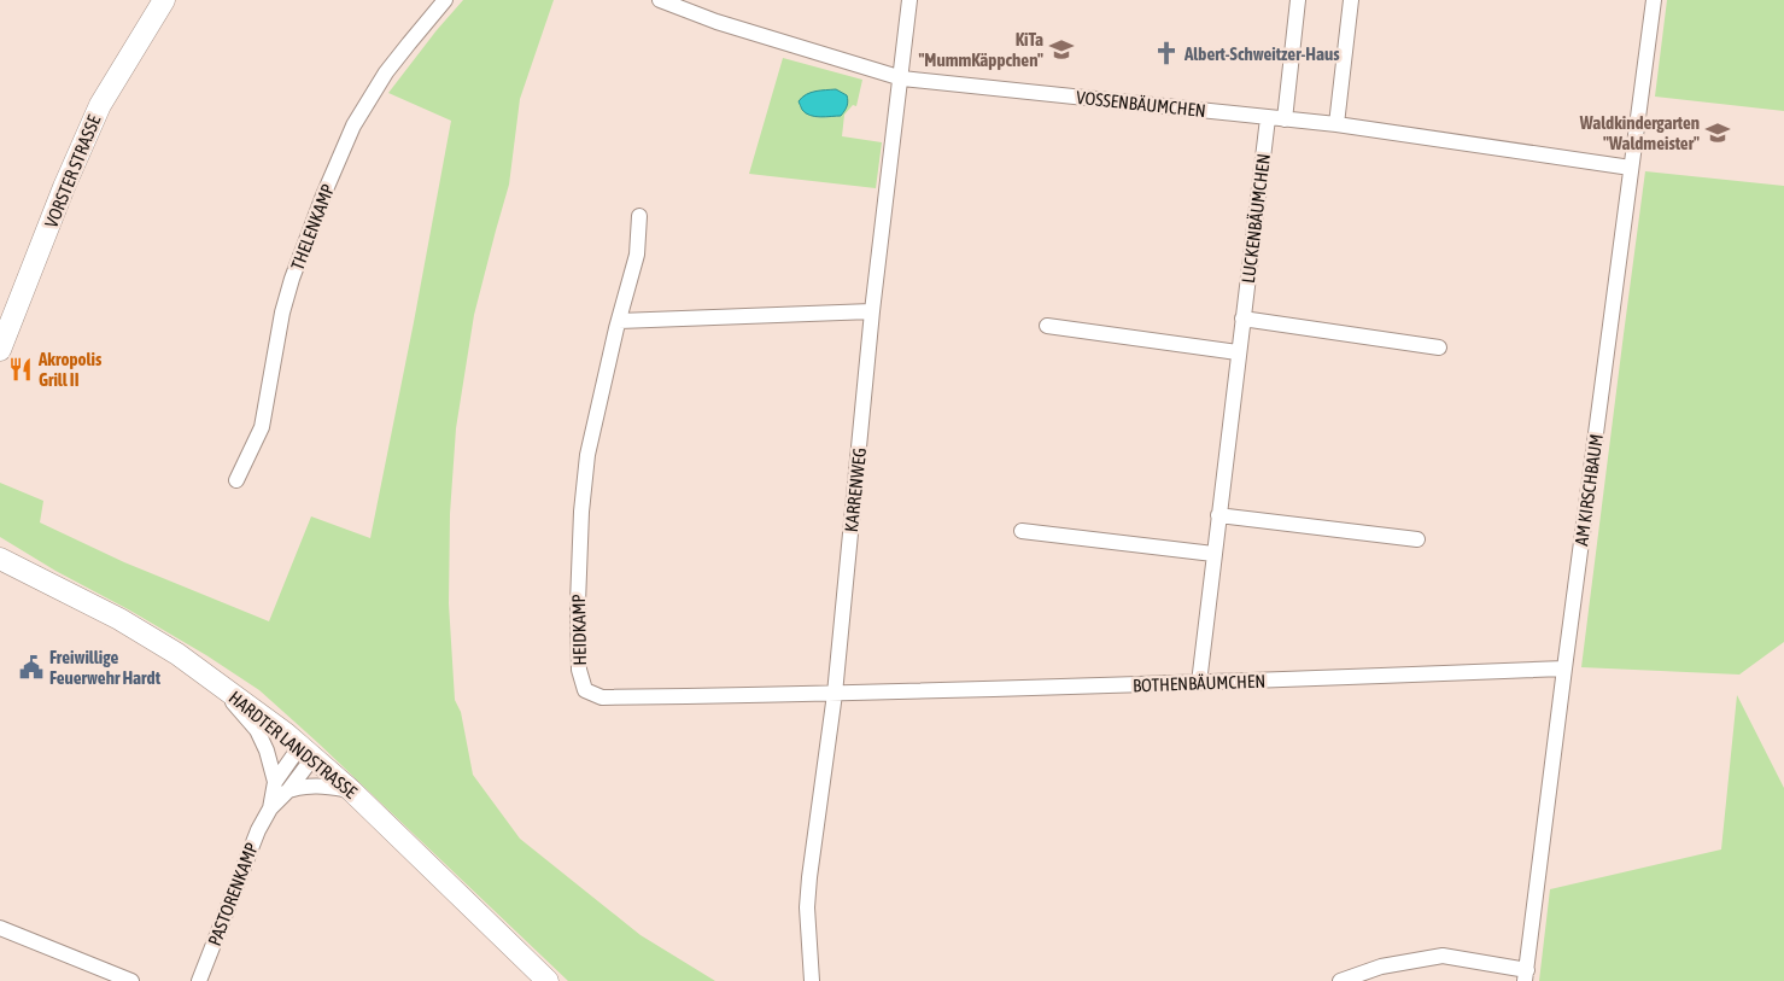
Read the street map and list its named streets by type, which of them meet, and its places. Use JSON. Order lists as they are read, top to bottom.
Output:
{
  "streets": {
    "main road": ["VORSTER STRASSE", "HARDTER LANDSTRASSE"],
    "street": [
      "VOSSENBÄUMCHEN",
      "LUCKENBÄUMCHEN",
      "THELENKAMP",
      "KARRENWEG",
      "AM KIRSCHBAUM",
      "HEIDKAMP",
      "BOTHENBÄUMCHEN",
      "PASTORENKAMP"
    ]
  },
  "crossings": [
    ["VOSSENBÄUMCHEN", "LUCKENBÄUMCHEN"],
    ["VOSSENBÄUMCHEN", "KARRENWEG"],
    ["VOSSENBÄUMCHEN", "AM KIRSCHBAUM"],
    ["LUCKENBÄUMCHEN", "BOTHENBÄUMCHEN"],
    ["KARRENWEG", "HEIDKAMP"],
    ["KARRENWEG", "BOTHENBÄUMCHEN"],
    ["AM KIRSCHBAUM", "BOTHENBÄUMCHEN"],
    ["HEIDKAMP", "BOTHENBÄUMCHEN"],
    ["HARDTER LANDSTRASSE", "PASTORENKAMP"]
  ],
  "places": {
    "school or university": ["KiTa \"MummKäppchen\"", "Waldkindergarten \"Waldmeister\""],
    "church": ["Albert-Schweitzer-Haus"],
    "restaurant": ["Akropolis Grill II"],
    "public building": ["Freiwillige Feuerwehr Hardt"]
  }
}
